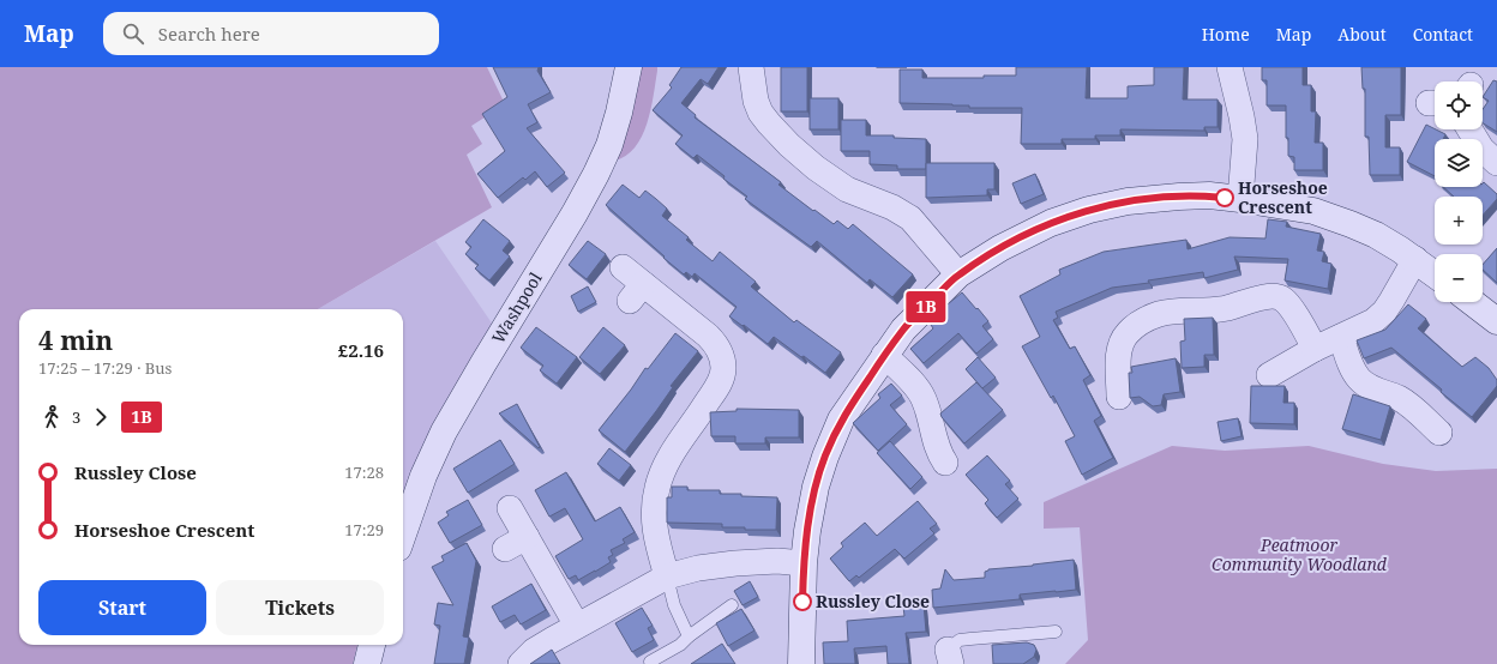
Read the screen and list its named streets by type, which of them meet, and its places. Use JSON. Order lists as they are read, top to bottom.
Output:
{
  "streets": {
    "street": ["Washpool"]
  },
  "parks": ["Peatmoor Community Woodland"],
  "places": ["Horseshoe Crescent", "Russley Close"],
  "lines": ["bus line 1B"],
  "page": {
    "header": "Map",
    "search": "Search here",
    "nav": [
      "Home",
      "Map",
      "About",
      "Contact"
    ],
    "on_map": "1B",
    "map_buttons": ["+", "−"],
    "heading": ["4 min", "17:25 – 17:29 · Bus", "£2.16"],
    "legs": ["3", "1B"],
    "list": [
      {
        "name": "Russley Close",
        "value": "17:28"
      },
      {
        "name": "Horseshoe Crescent",
        "value": "17:29"
      }
    ],
    "buttons": ["Start", "Tickets"]
  }
}
